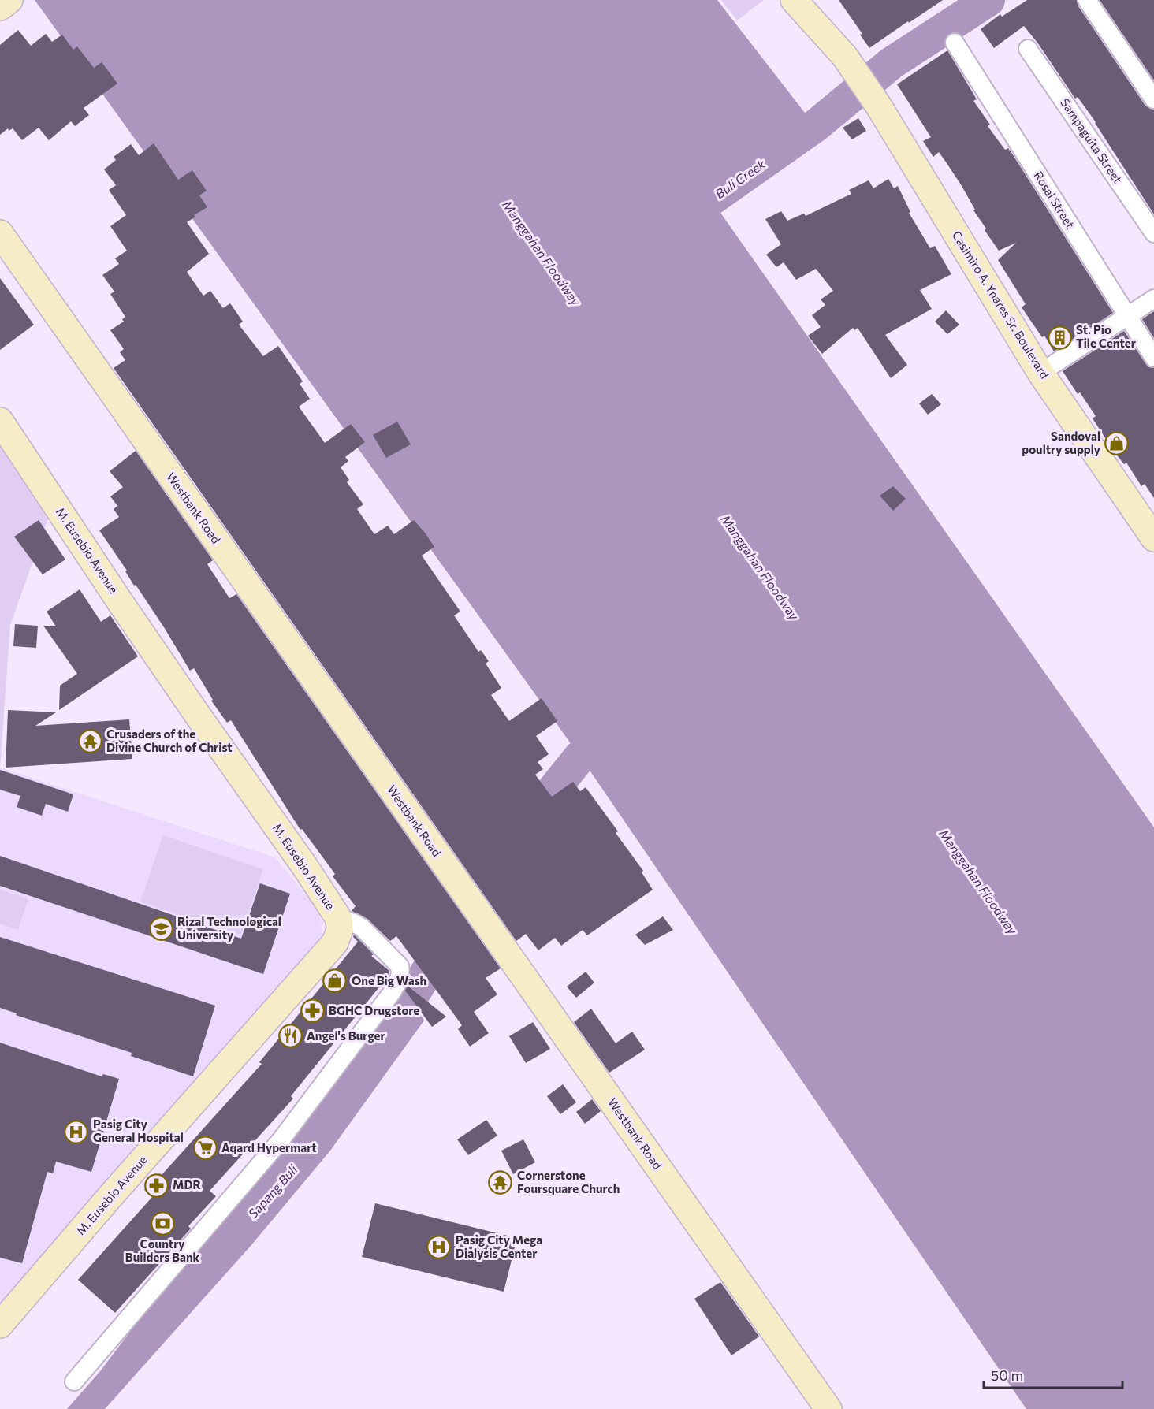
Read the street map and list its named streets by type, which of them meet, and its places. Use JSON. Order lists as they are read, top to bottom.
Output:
{
  "streets": {
    "street": [
      "Sampaguita Street",
      "Rosal Street",
      "Casimiro A. Ynares Sr. Boulevard",
      "Westbank Road",
      "M. Eusebio Avenue"
    ]
  },
  "water": ["Buli Creek", "Manggahan Floodway", "Sapang Buli"],
  "places": {
    "building": ["St. Pio Tile Center"],
    "shop": ["Sandoval poultry supply", "One Big Wash"],
    "temple": ["Crusaders of the Divine Church of Christ", "Cornerstone Foursquare Church"],
    "school or university": ["Rizal Technological University"],
    "pharmacy": ["BGHC Drugstore", "MDR"],
    "restaurant": ["Angel's Burger"],
    "hospital": ["Pasig City General Hospital", "Pasig City Mega Dialysis Center"],
    "supermarket": ["Aqard Hypermart"],
    "bank": ["Country Builders Bank"]
  },
  "scale_bar": "50 m"
}
